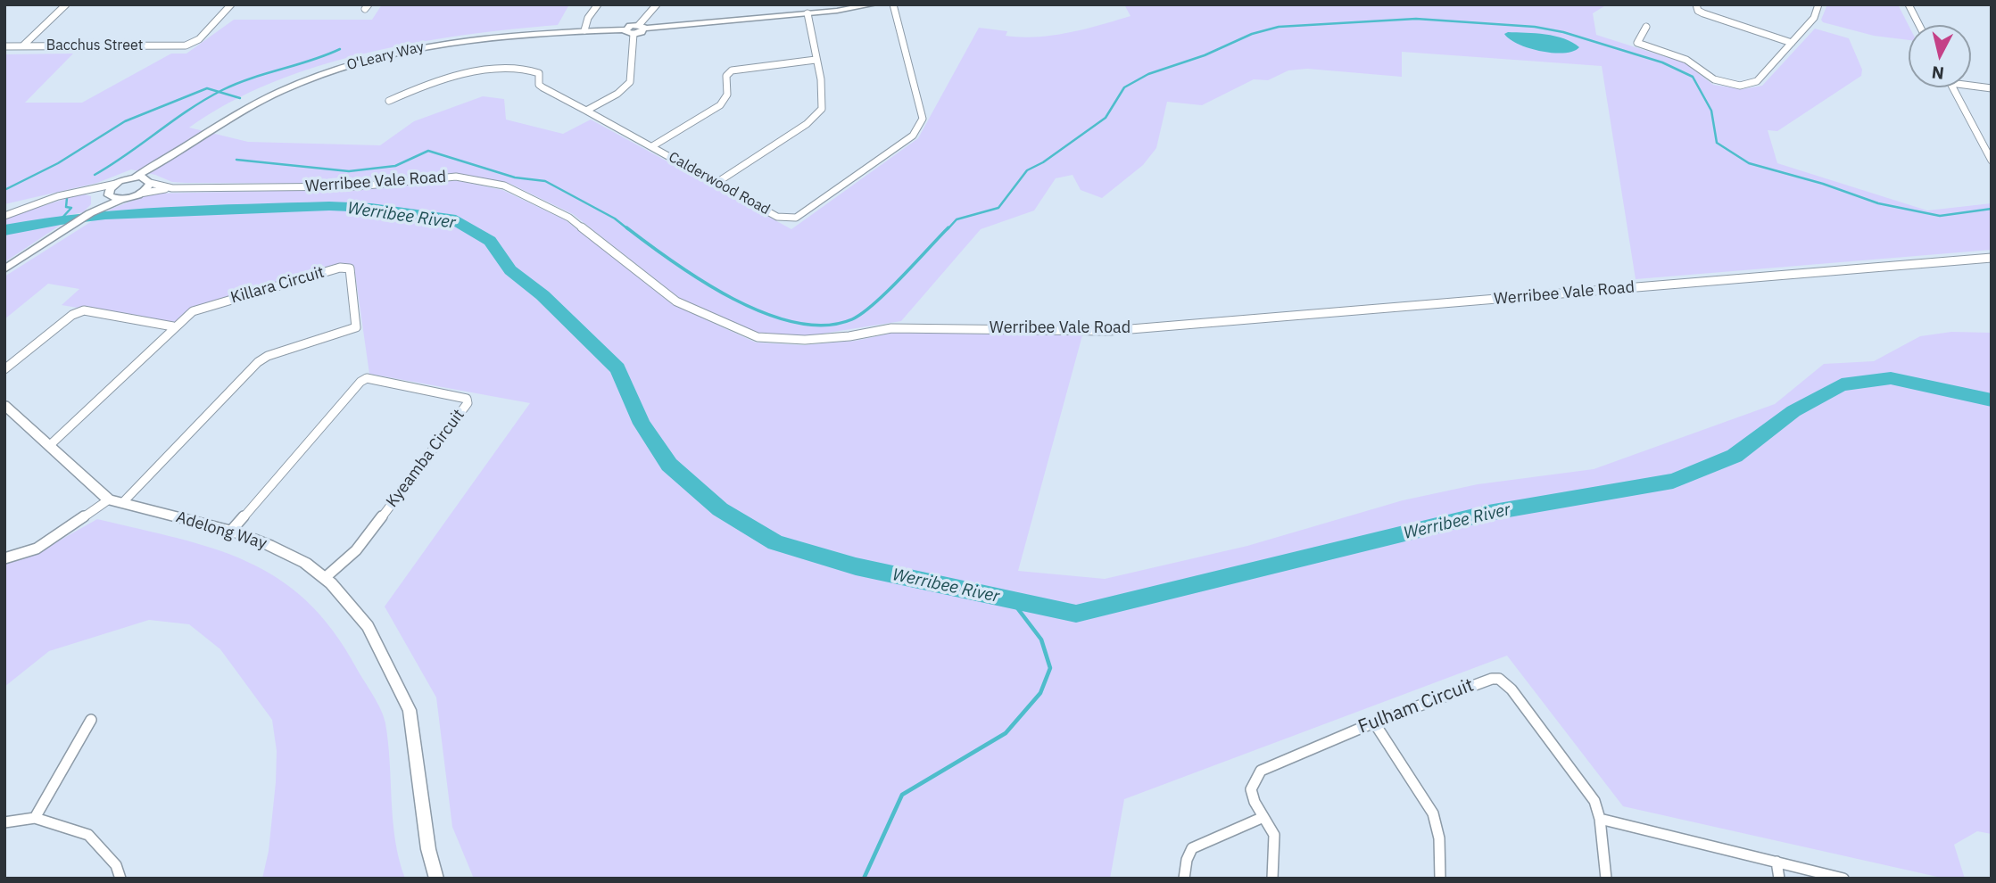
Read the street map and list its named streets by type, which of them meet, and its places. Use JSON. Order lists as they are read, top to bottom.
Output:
{
  "streets": {
    "street": [
      "Bacchus Street",
      "O'Leary Way",
      "Werribee Vale Road",
      "Calderwood Road",
      "Killara Circuit",
      "Kyeamba Circuit",
      "Adelong Way",
      "Fulham Circuit"
    ]
  },
  "crossings": [
    ["O'Leary Way", "Werribee Vale Road"],
    ["Killara Circuit", "Adelong Way"],
    ["Kyeamba Circuit", "Adelong Way"]
  ],
  "water": ["Werribee River"],
  "north": "bottom"
}
